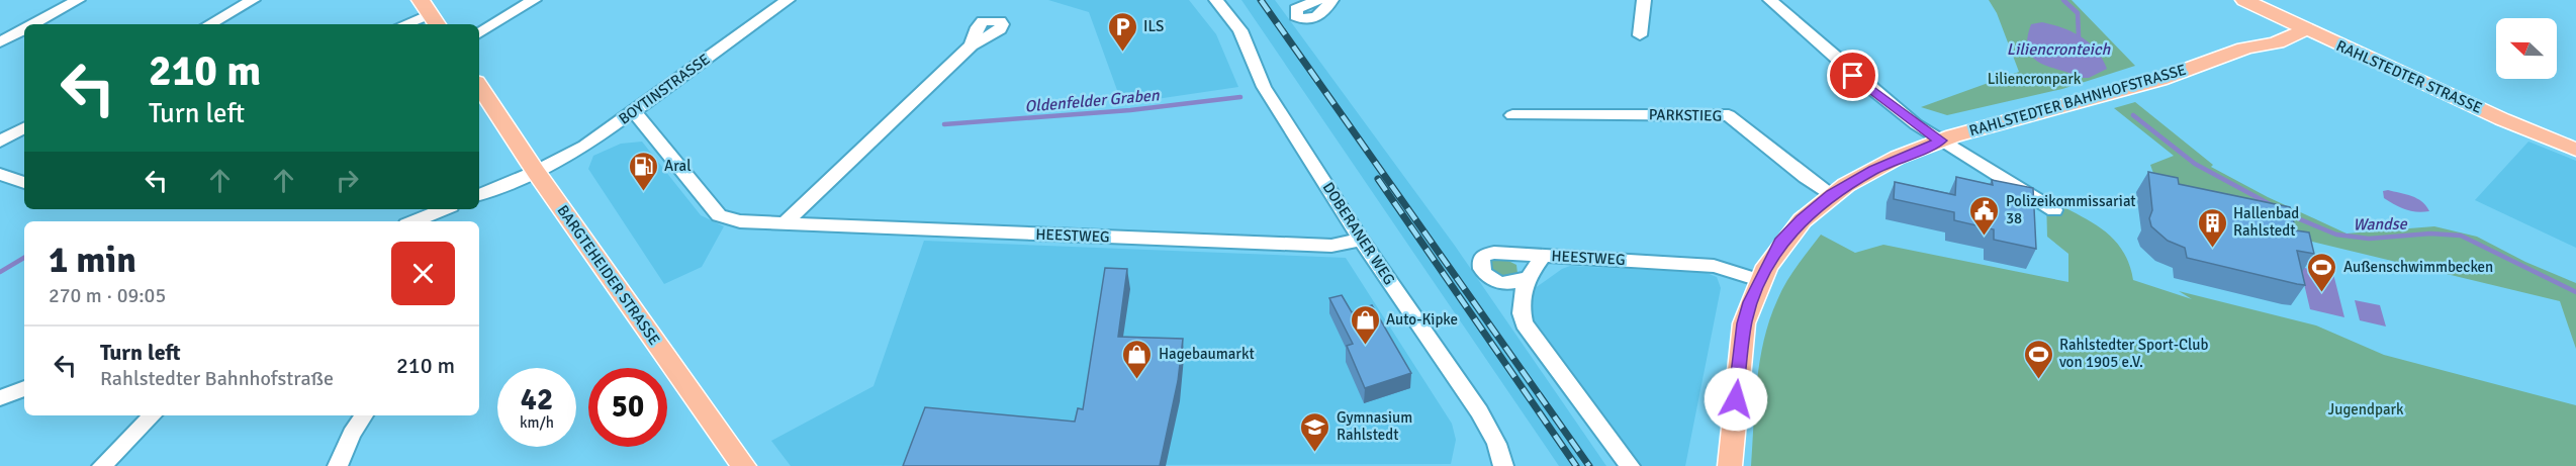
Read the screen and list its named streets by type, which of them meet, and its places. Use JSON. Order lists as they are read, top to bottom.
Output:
{
  "streets": {
    "main road": ["RAHLSTEDTER STRASSE", "RAHLSTEDTER BAHNHOFSTRASSE", "BARGTEHEIDER STRASSE"],
    "street": [
      "BOYTINSTRASSE",
      "PARKSTIEG",
      "DOBERANER WEG",
      "HEESTWEG"
    ]
  },
  "crossings": [
    ["RAHLSTEDTER STRASSE", "RAHLSTEDTER BAHNHOFSTRASSE"],
    ["BOYTINSTRASSE", "HEESTWEG"],
    ["BOYTINSTRASSE", "BARGTEHEIDER STRASSE"],
    ["DOBERANER WEG", "HEESTWEG"]
  ],
  "water": ["Liliencronteich", "Oldenfelder Graben", "Wandse"],
  "parks": ["Liliencronpark", "Jugendpark"],
  "places": {
    "parking": ["ILS"],
    "fuel station": ["Aral"],
    "public building": ["Polizeikommissariat 38"],
    "building": ["Hallenbad Rahlstedt"],
    "sports": ["Außenschwimmbecken", "Rahlstedter Sport-Club von 1905 e.V."],
    "shop": ["Auto-Kipke", "Hagebaumarkt"],
    "school or university": ["Gymnasium Rahlstedt"]
  },
  "north": "left",
  "page": {
    "turn": ["210 m", "Turn left"],
    "heading": ["1 min", "270 m · 09:05"],
    "list": [
      {
        "name": "Turn left",
        "note": "Rahlstedter Bahnhofstraße",
        "value": "210 m"
      }
    ],
    "speed": "42 km/h",
    "limit": "50"
  }
}
